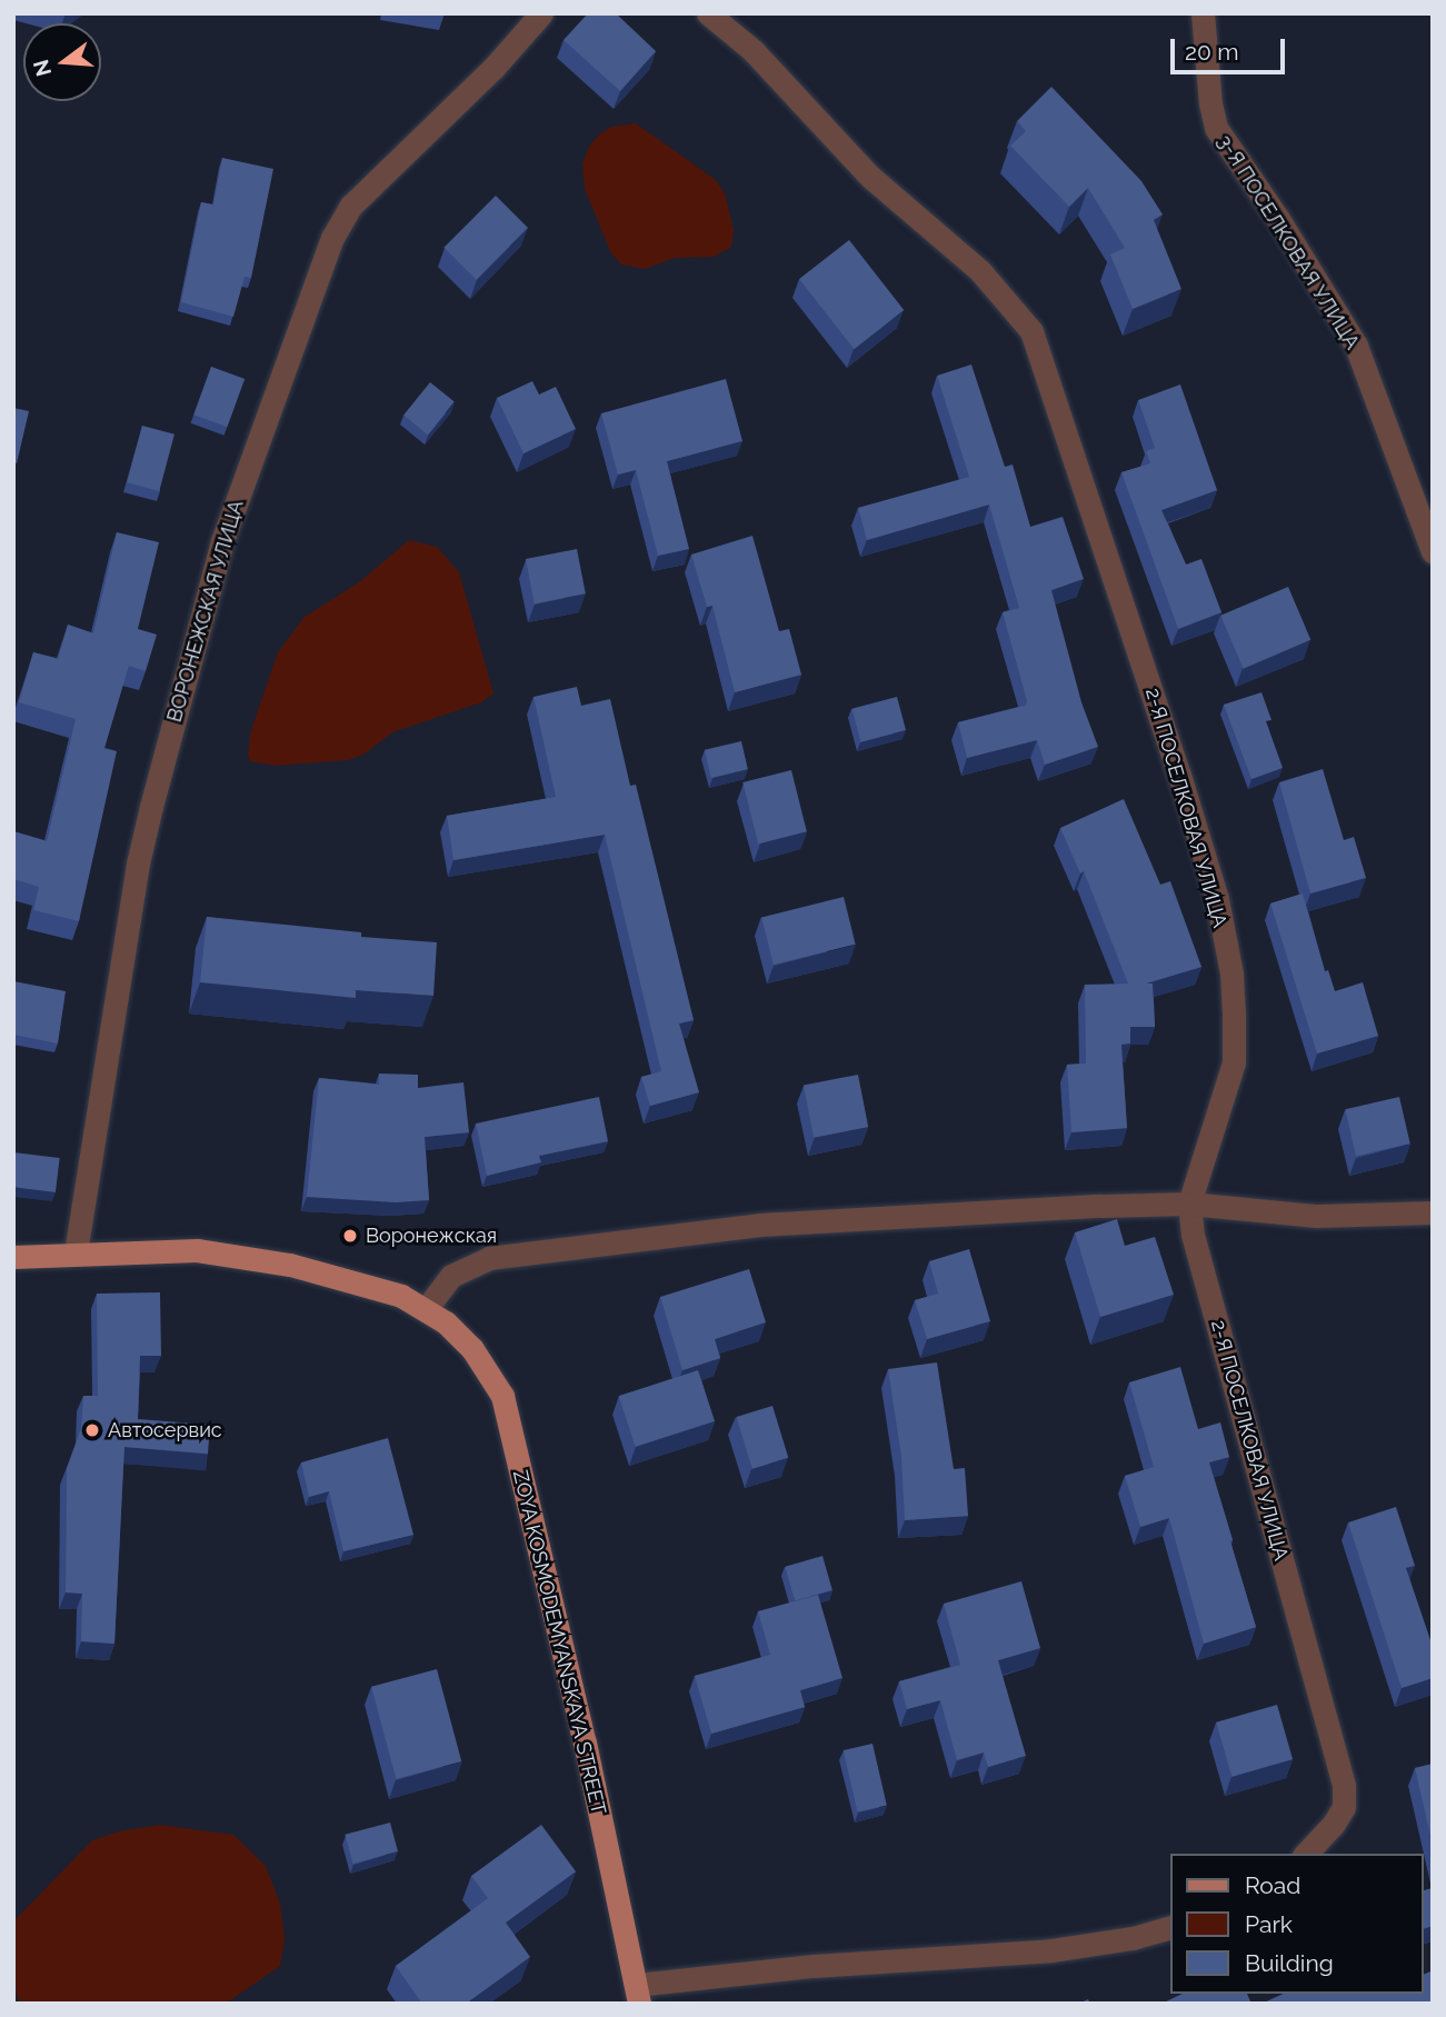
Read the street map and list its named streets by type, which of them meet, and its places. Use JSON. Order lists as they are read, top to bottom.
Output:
{
  "streets": {
    "main road": ["ZOYA KOSMODEMYANSKAYA STREET"],
    "street": ["3-Я ПОСЕЛКОВАЯ УЛИЦА", "ВОРОНЕЖСКАЯ УЛИЦА", "2-Я ПОСЕЛКОВАЯ УЛИЦА"]
  },
  "crossings": [
    ["ВОРОНЕЖСКАЯ УЛИЦА", "ZOYA KOSMODEMYANSKAYA STREET"]
  ],
  "places": ["Воронежская", "Автосервис"],
  "legend": ["Road", "Park", "Building"],
  "scale_bar": "20 m",
  "north": "left"
}
